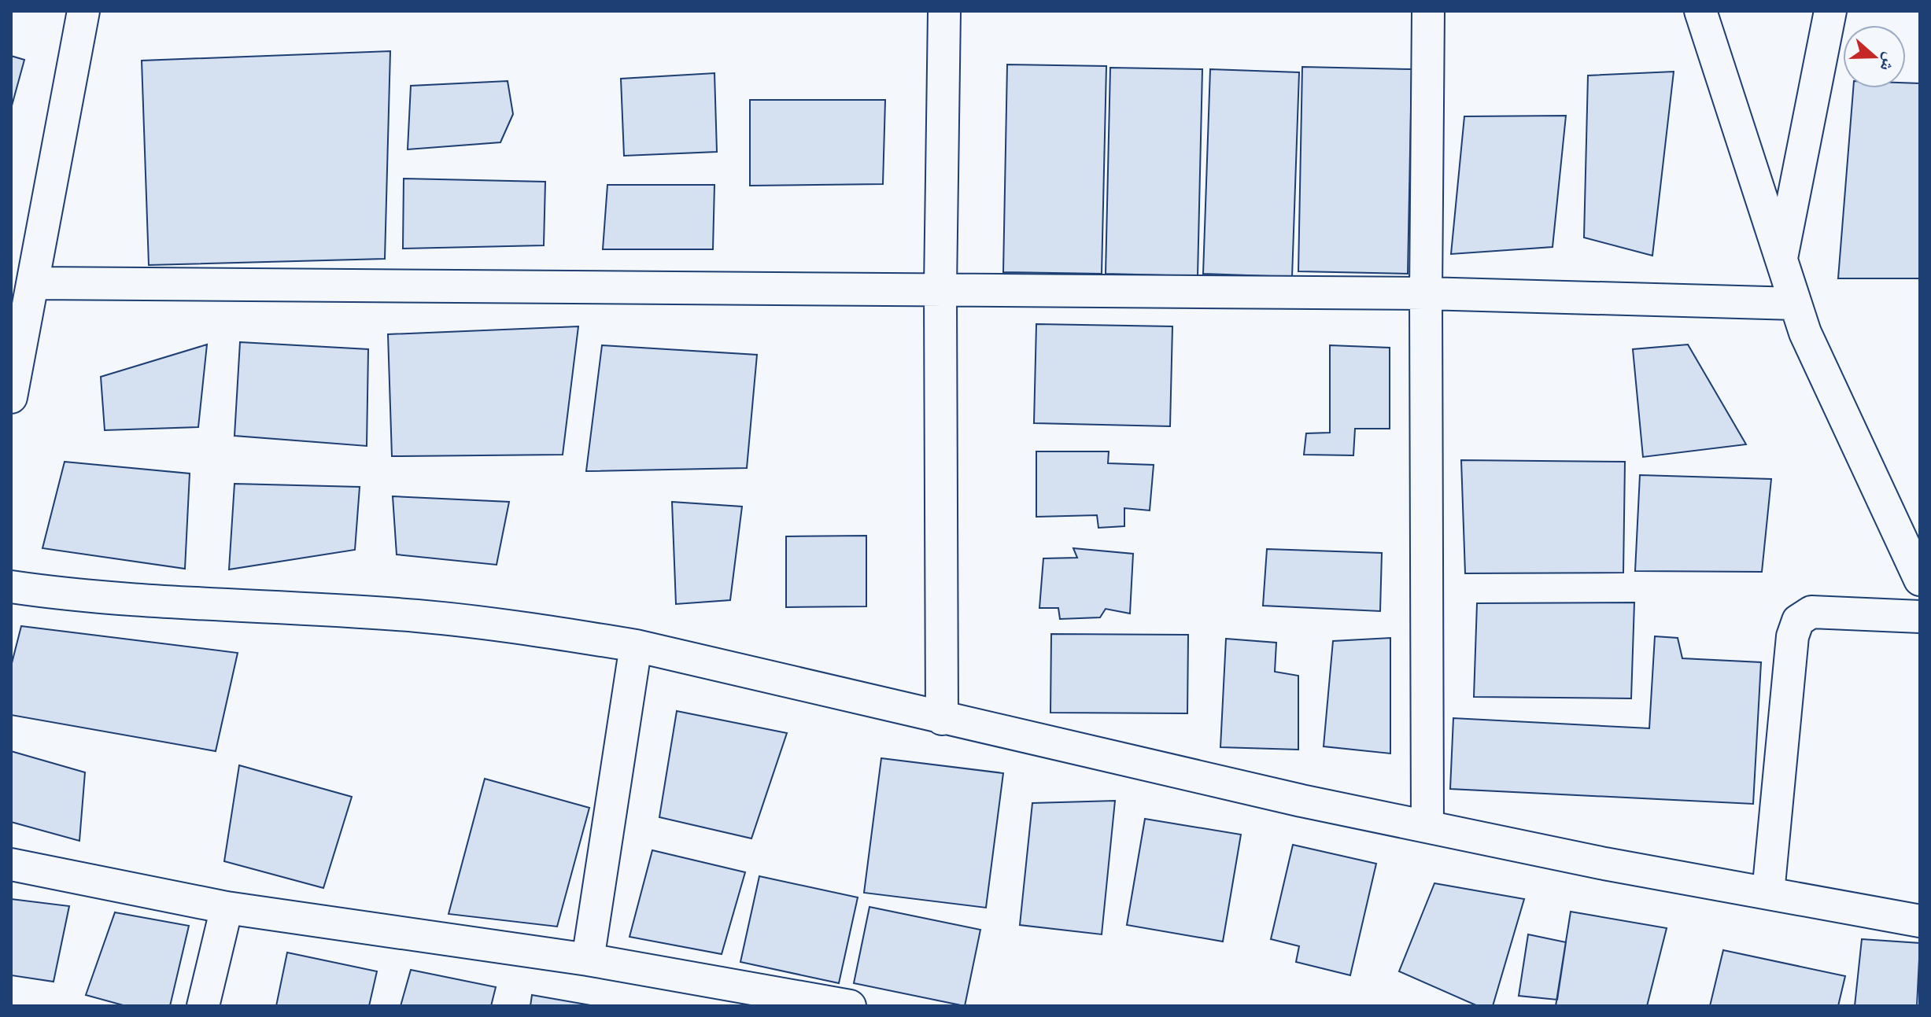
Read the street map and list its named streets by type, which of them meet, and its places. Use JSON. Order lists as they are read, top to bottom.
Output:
{
  "north": "right"
}
